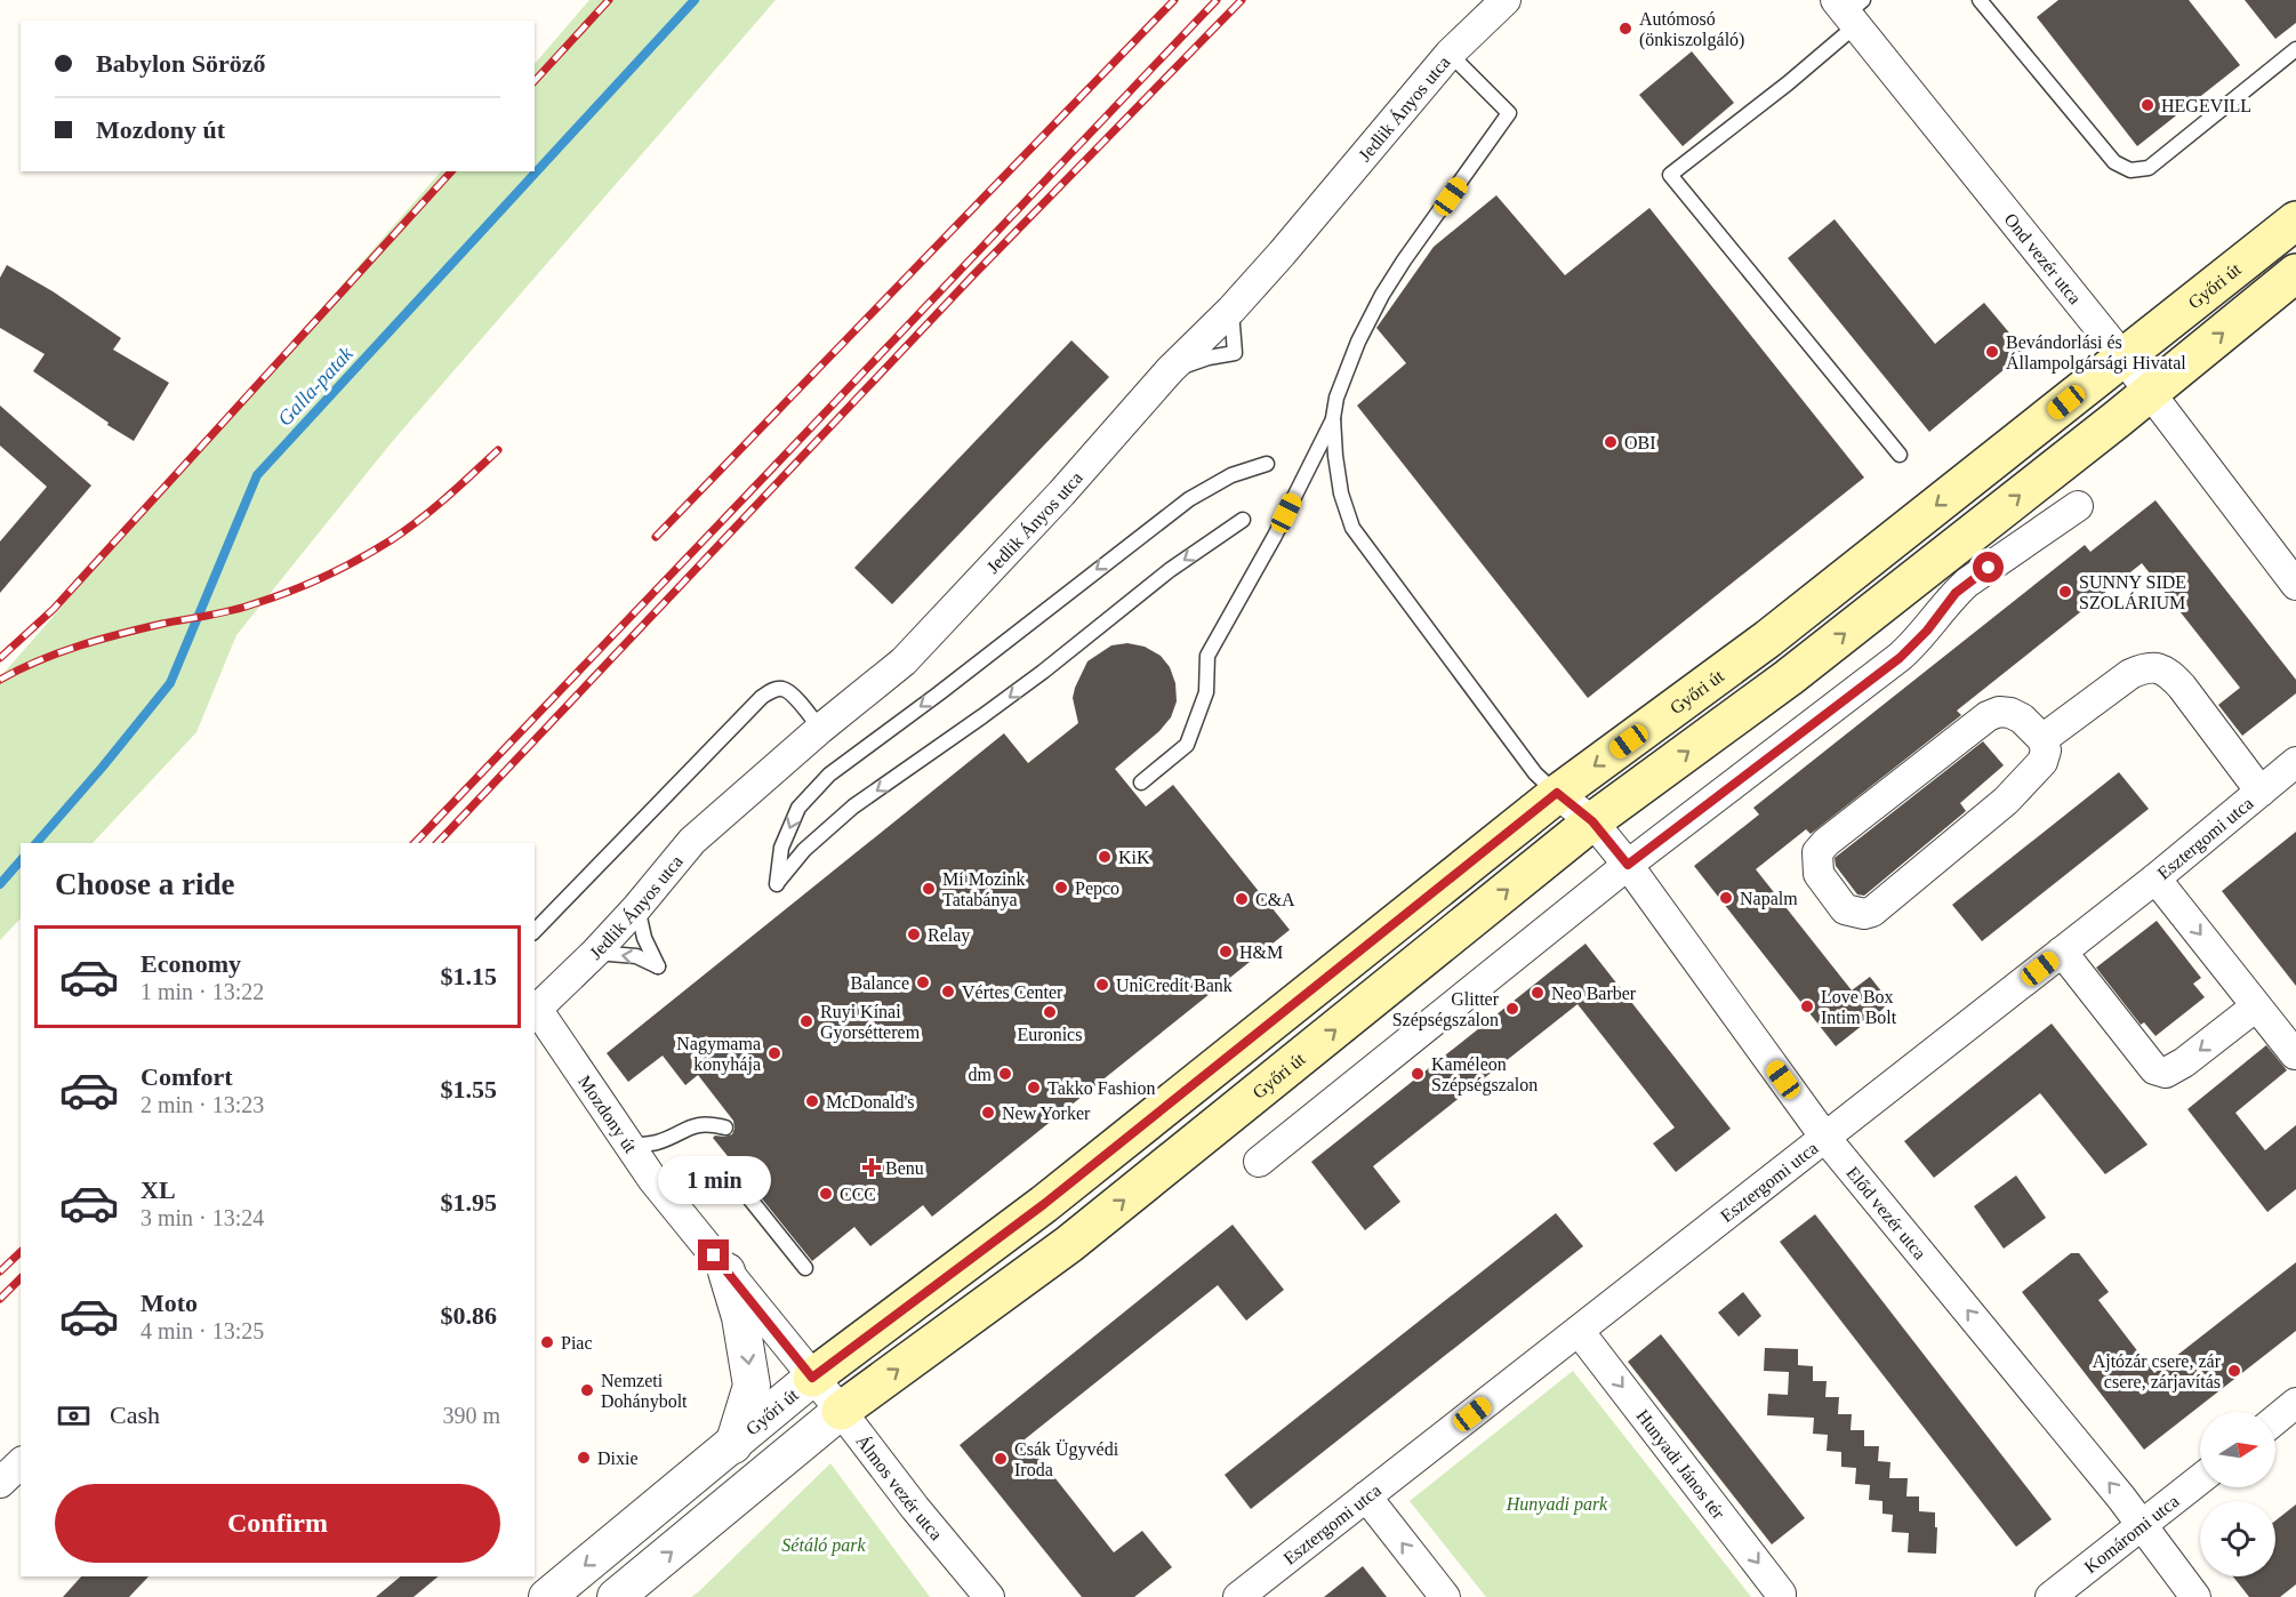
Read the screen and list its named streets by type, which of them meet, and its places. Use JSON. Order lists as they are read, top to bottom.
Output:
{
  "streets": {
    "main road": ["Győri út"],
    "street": [
      "Jedlik Ányos utca",
      "Ond vezér utca",
      "Esztergomi utca",
      "Mozdony út",
      "Előd vezér utca",
      "Hunyadi János tér",
      "Álmos vezér utca",
      "Komáromi utca"
    ]
  },
  "crossings": [
    ["Jedlik Ányos utca", "Mozdony út"],
    ["Ond vezér utca", "Győri út"],
    ["Győri út", "Mozdony út"],
    ["Győri út", "Előd vezér utca"],
    ["Győri út", "Álmos vezér utca"],
    ["Esztergomi utca", "Előd vezér utca"],
    ["Esztergomi utca", "Hunyadi János tér"],
    ["Mozdony út", "Álmos vezér utca"],
    ["Előd vezér utca", "Komáromi utca"]
  ],
  "one_way": ["Előd vezér utca", "Hunyadi János tér"],
  "water": ["Galla-patak"],
  "parks": ["Hunyadi park", "Sétáló park"],
  "places": {
    "other": [
      "Autómosó (önkiszolgáló)",
      "HEGEVILL",
      "Bevándorlási és Állampolgársági Hivatal",
      "OBI",
      "SUNNY SIDE SZOLÁRIUM",
      "KiK",
      "Pepco",
      "Mi Mozink Tatabánya",
      "Napalm",
      "C&A",
      "Relay",
      "H&M",
      "Balance",
      "UniCredit Bank",
      "Vértes Center",
      "Neo Barber",
      "Love Box Intim Bolt",
      "Glitter Szépségszalon",
      "Euronics",
      "Ruyi Kínai Gyorsétterem",
      "Nagymama konyhája",
      "dm",
      "Kaméleon Szépségszalon",
      "Takko Fashion",
      "McDonald's",
      "New Yorker",
      "CCC",
      "Piac",
      "Ajtózár csere, zár csere, zárjavítás",
      "Nemzeti Dohánybolt",
      "Dixie",
      "Csák Ügyvédi Iroda"
    ],
    "health": ["Benu"]
  },
  "north": "right",
  "page": {
    "banner": ["Babylon Söröző", "Mozdony út"],
    "heading": "Choose a ride",
    "list": [
      {
        "name": "Economy",
        "note": "1 min · 13:22",
        "value": "$1.15"
      },
      {
        "name": "Comfort",
        "note": "2 min · 13:23",
        "value": "$1.55"
      },
      {
        "name": "XL",
        "note": "3 min · 13:24",
        "value": "$1.95"
      },
      {
        "name": "Moto",
        "note": "4 min · 13:25",
        "value": "$0.86"
      }
    ],
    "bubble": "1 min",
    "pay": ["Cash", "390 m"],
    "buttons": "Confirm"
  }
}
